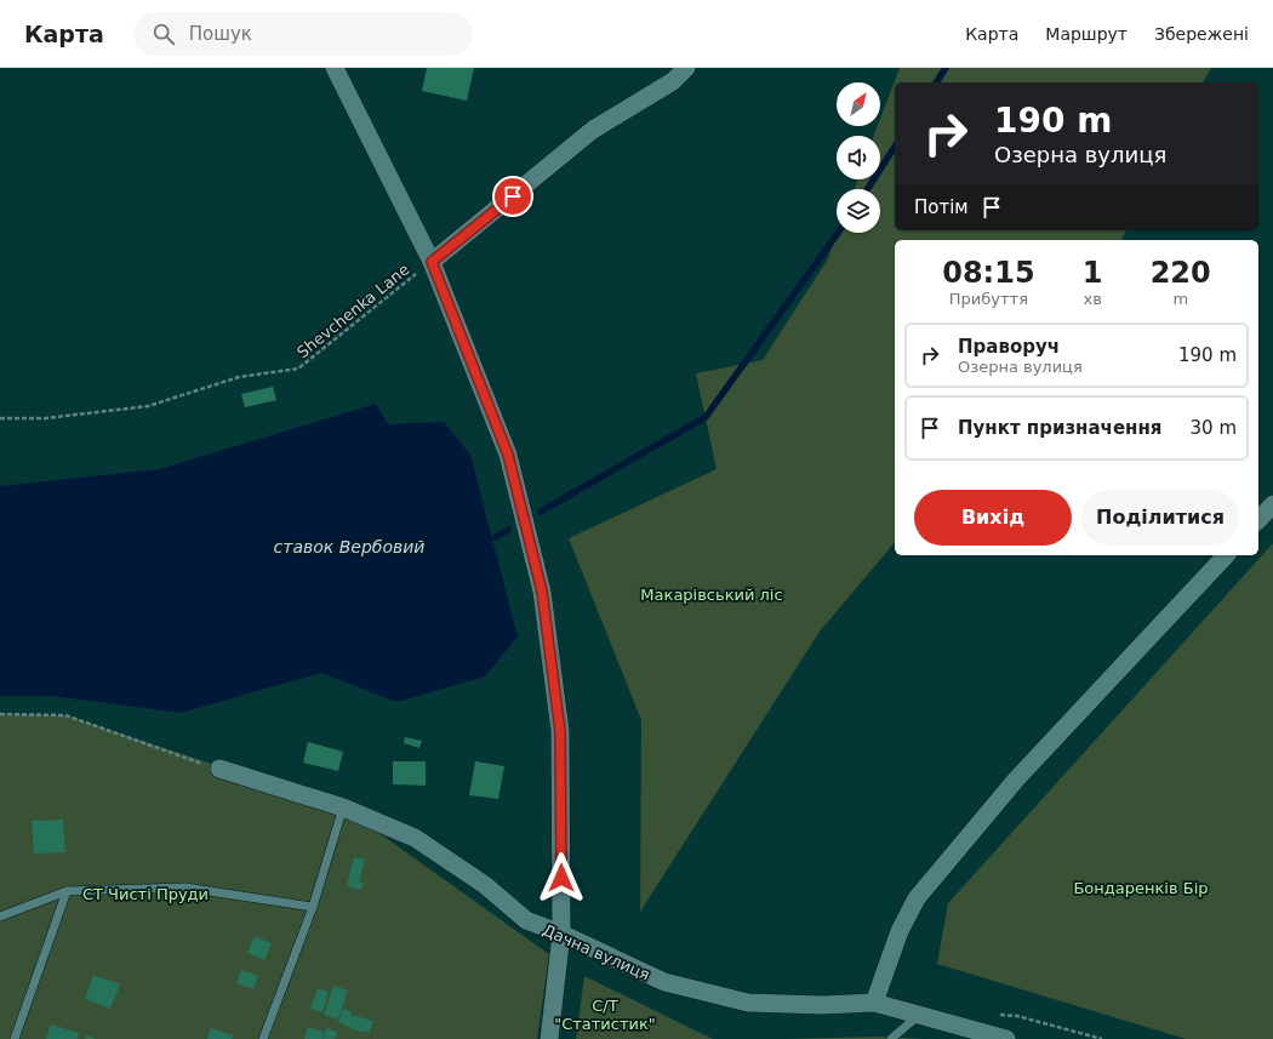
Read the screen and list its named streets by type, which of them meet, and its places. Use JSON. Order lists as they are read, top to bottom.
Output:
{
  "streets": {
    "street": ["Дачна вулиця"],
    "path": ["Shevchenka Lane"]
  },
  "water": ["ставок Вербовий"],
  "parks": [
    "Макарівський ліс",
    "Бондаренків Бір",
    "СТ Чисті Пруди",
    "С/Т \"Статистик\""
  ],
  "north": "top right",
  "page": {
    "header": "Карта",
    "search": "Пошук",
    "nav": ["Карта", "Маршрут", "Збережені"],
    "turn": ["190 m", "Озерна вулиця"],
    "then": "Потім",
    "eta": [
      "08:15",
      "Прибуття",
      "1",
      "хв",
      "220",
      "m"
    ],
    "list": [
      {
        "name": "Праворуч",
        "note": "Озерна вулиця",
        "value": "190 m"
      },
      {
        "name": "Пункт призначення",
        "value": "30 m"
      }
    ],
    "buttons": ["Вихід", "Поділитися"]
  }
}
